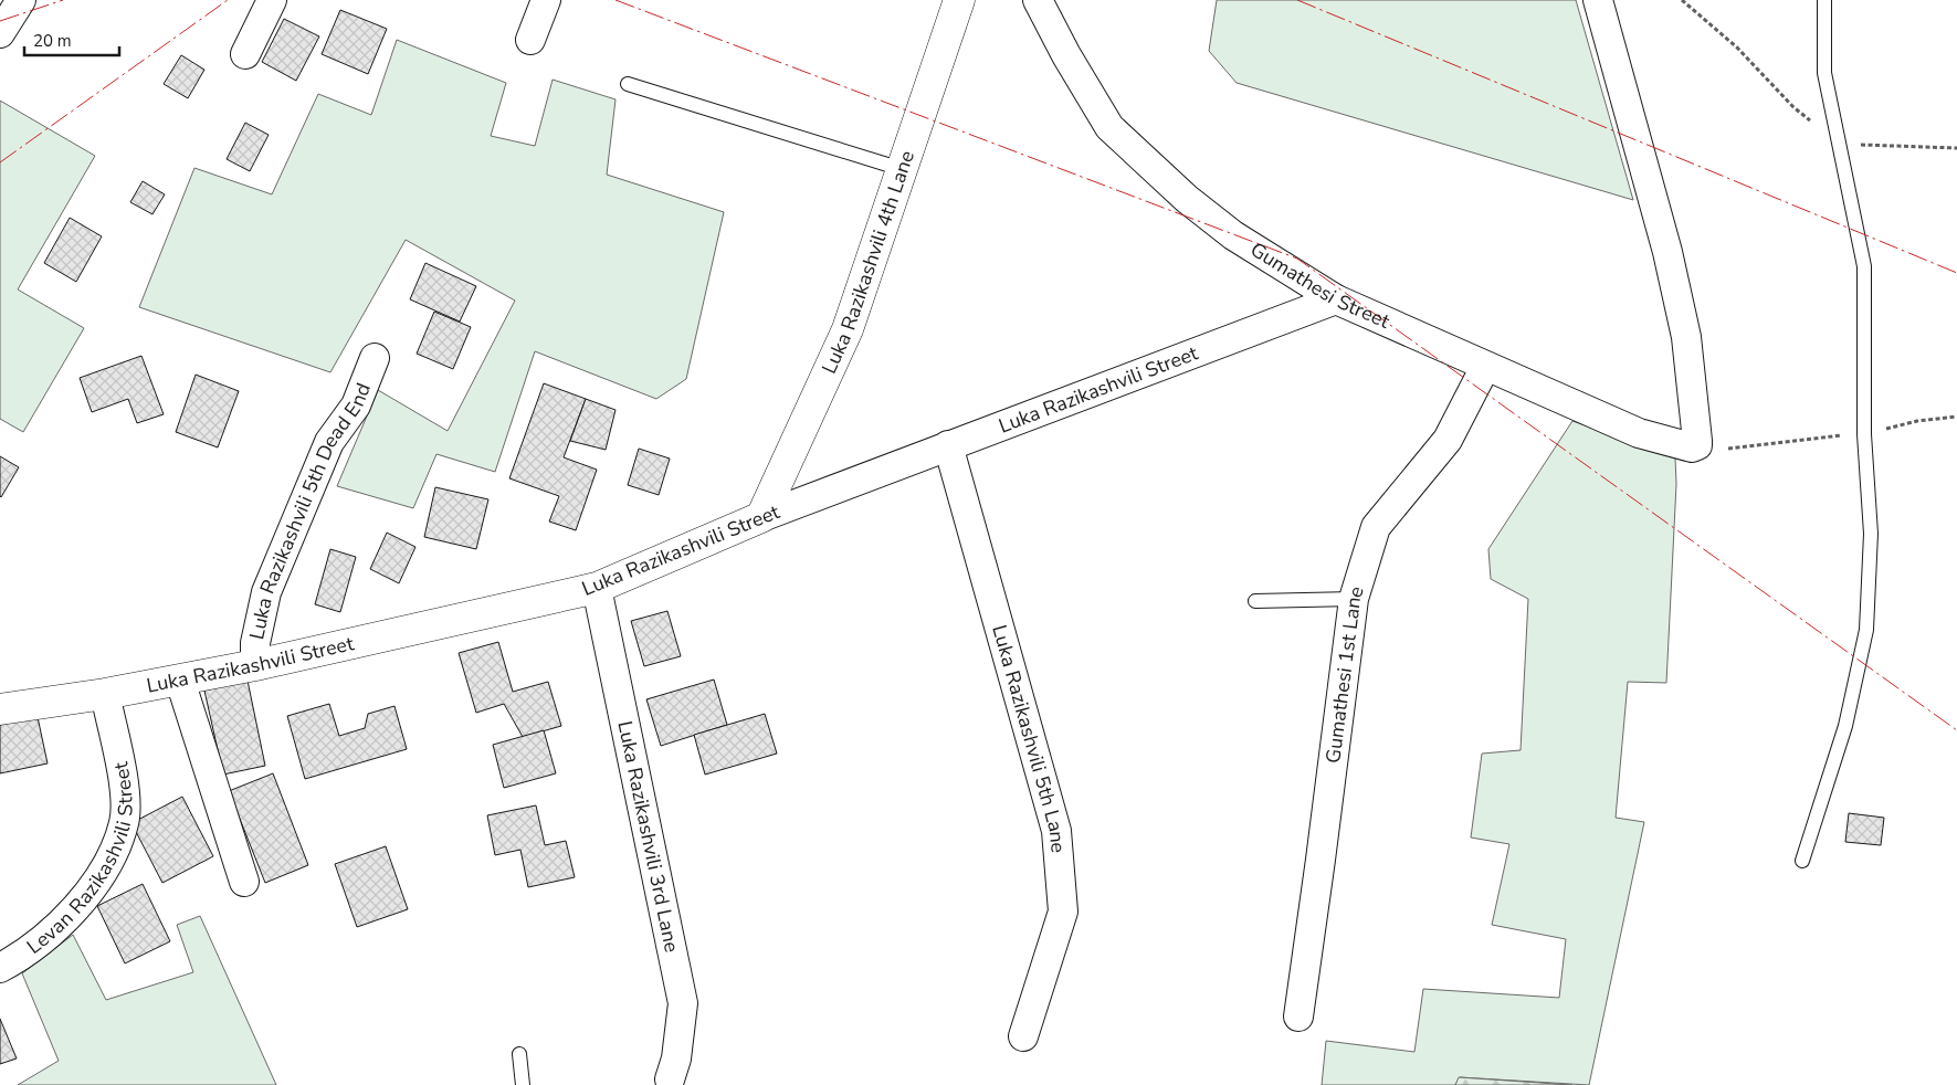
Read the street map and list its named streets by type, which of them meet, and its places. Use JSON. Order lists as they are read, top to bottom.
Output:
{
  "streets": {
    "street": [
      "Luka Razikashvili 4th Lane",
      "Gumathesi Street",
      "Luka Razikashvili Street",
      "Luka Razikashvili 5th Dead End",
      "Gumathesi 1st Lane",
      "Luka Razikashvili 5th Lane",
      "Luka Razikashvili 3rd Lane",
      "Levan Razikashvili Street"
    ]
  },
  "crossings": [
    ["Luka Razikashvili 4th Lane", "Luka Razikashvili Street"],
    ["Gumathesi Street", "Luka Razikashvili Street"],
    ["Gumathesi Street", "Gumathesi 1st Lane"],
    ["Luka Razikashvili Street", "Luka Razikashvili 5th Dead End"],
    ["Luka Razikashvili Street", "Luka Razikashvili 5th Lane"],
    ["Luka Razikashvili Street", "Luka Razikashvili 3rd Lane"],
    ["Luka Razikashvili Street", "Levan Razikashvili Street"]
  ],
  "scale_bar": "20 m"
}
